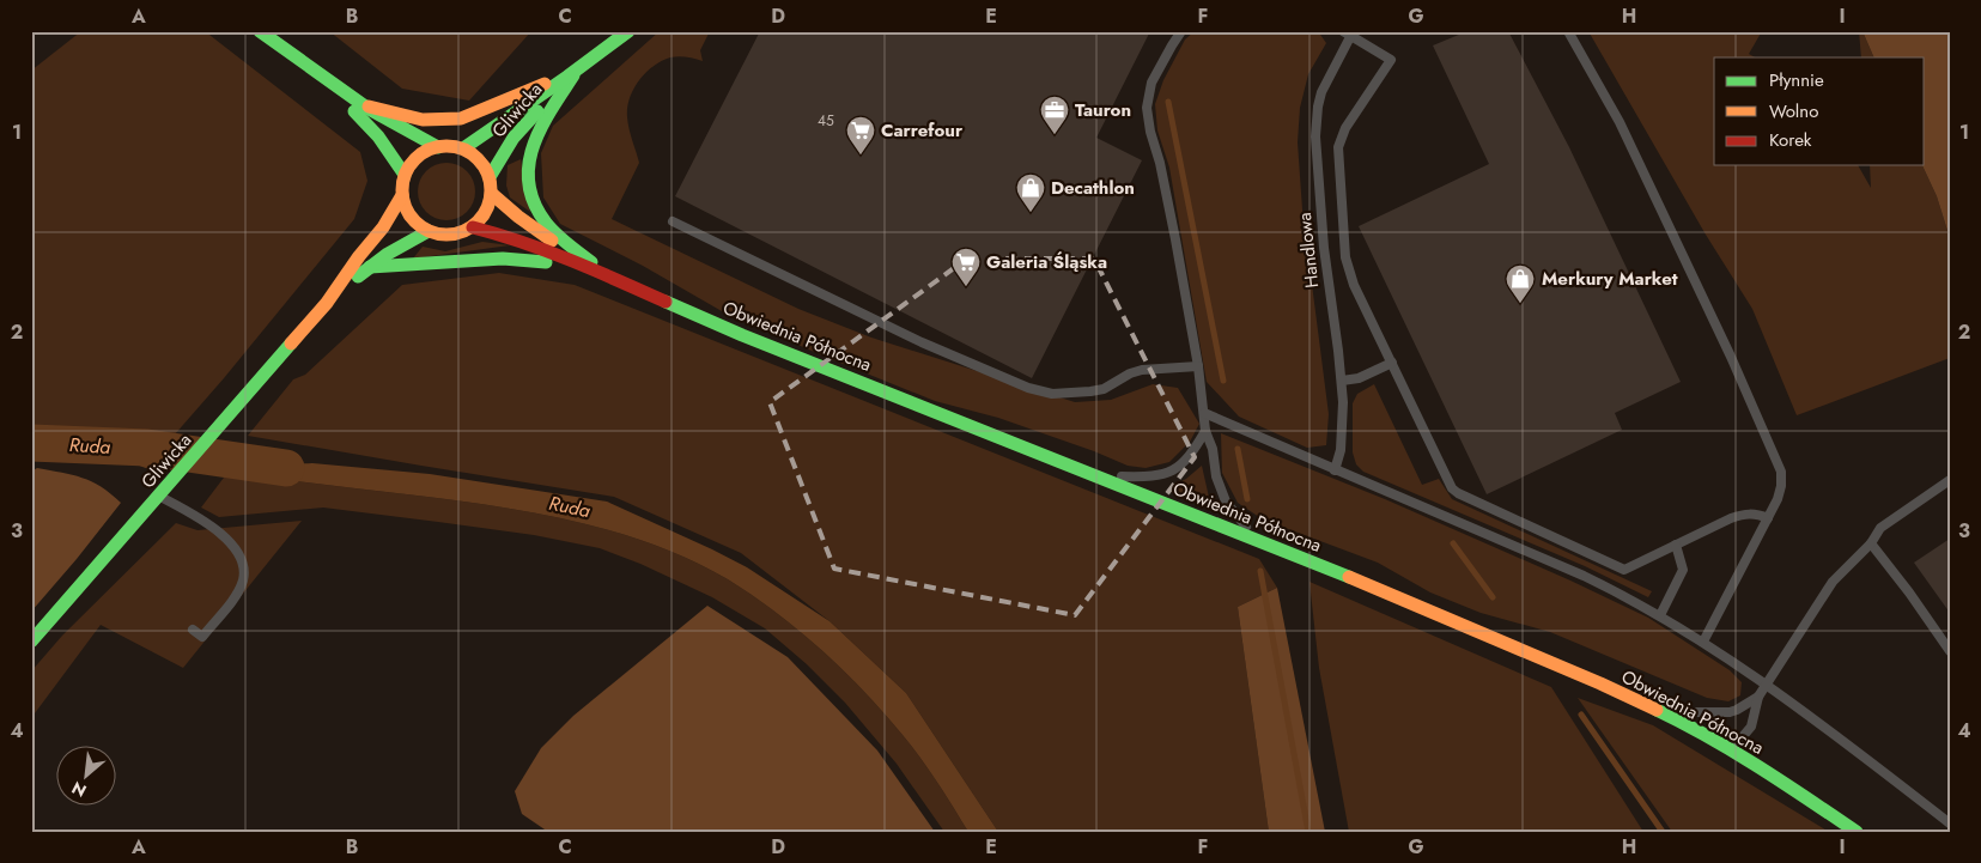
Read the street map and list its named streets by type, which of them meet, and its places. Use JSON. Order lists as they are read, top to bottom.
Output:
{
  "streets": {
    "main road": ["Gliwicka", "Obwiednia Północna"],
    "lane": ["Handlowa"]
  },
  "crossings": [
    ["Gliwicka", "Obwiednia Północna"]
  ],
  "water": ["Ruda"],
  "places": {
    "office": ["Tauron"],
    "supermarket": ["Carrefour", "Galeria Śląska"],
    "shop": ["Decathlon", "Merkury Market"]
  },
  "house_numbers": ["45"],
  "legend": ["Płynnie", "Wolno", "Korek"],
  "north": "bottom left",
  "grid": {
    "columns": [
      "A",
      "B",
      "C",
      "D",
      "E",
      "F",
      "G",
      "H",
      "I"
    ],
    "rows": [
      "1",
      "2",
      "3",
      "4"
    ]
  }
}
